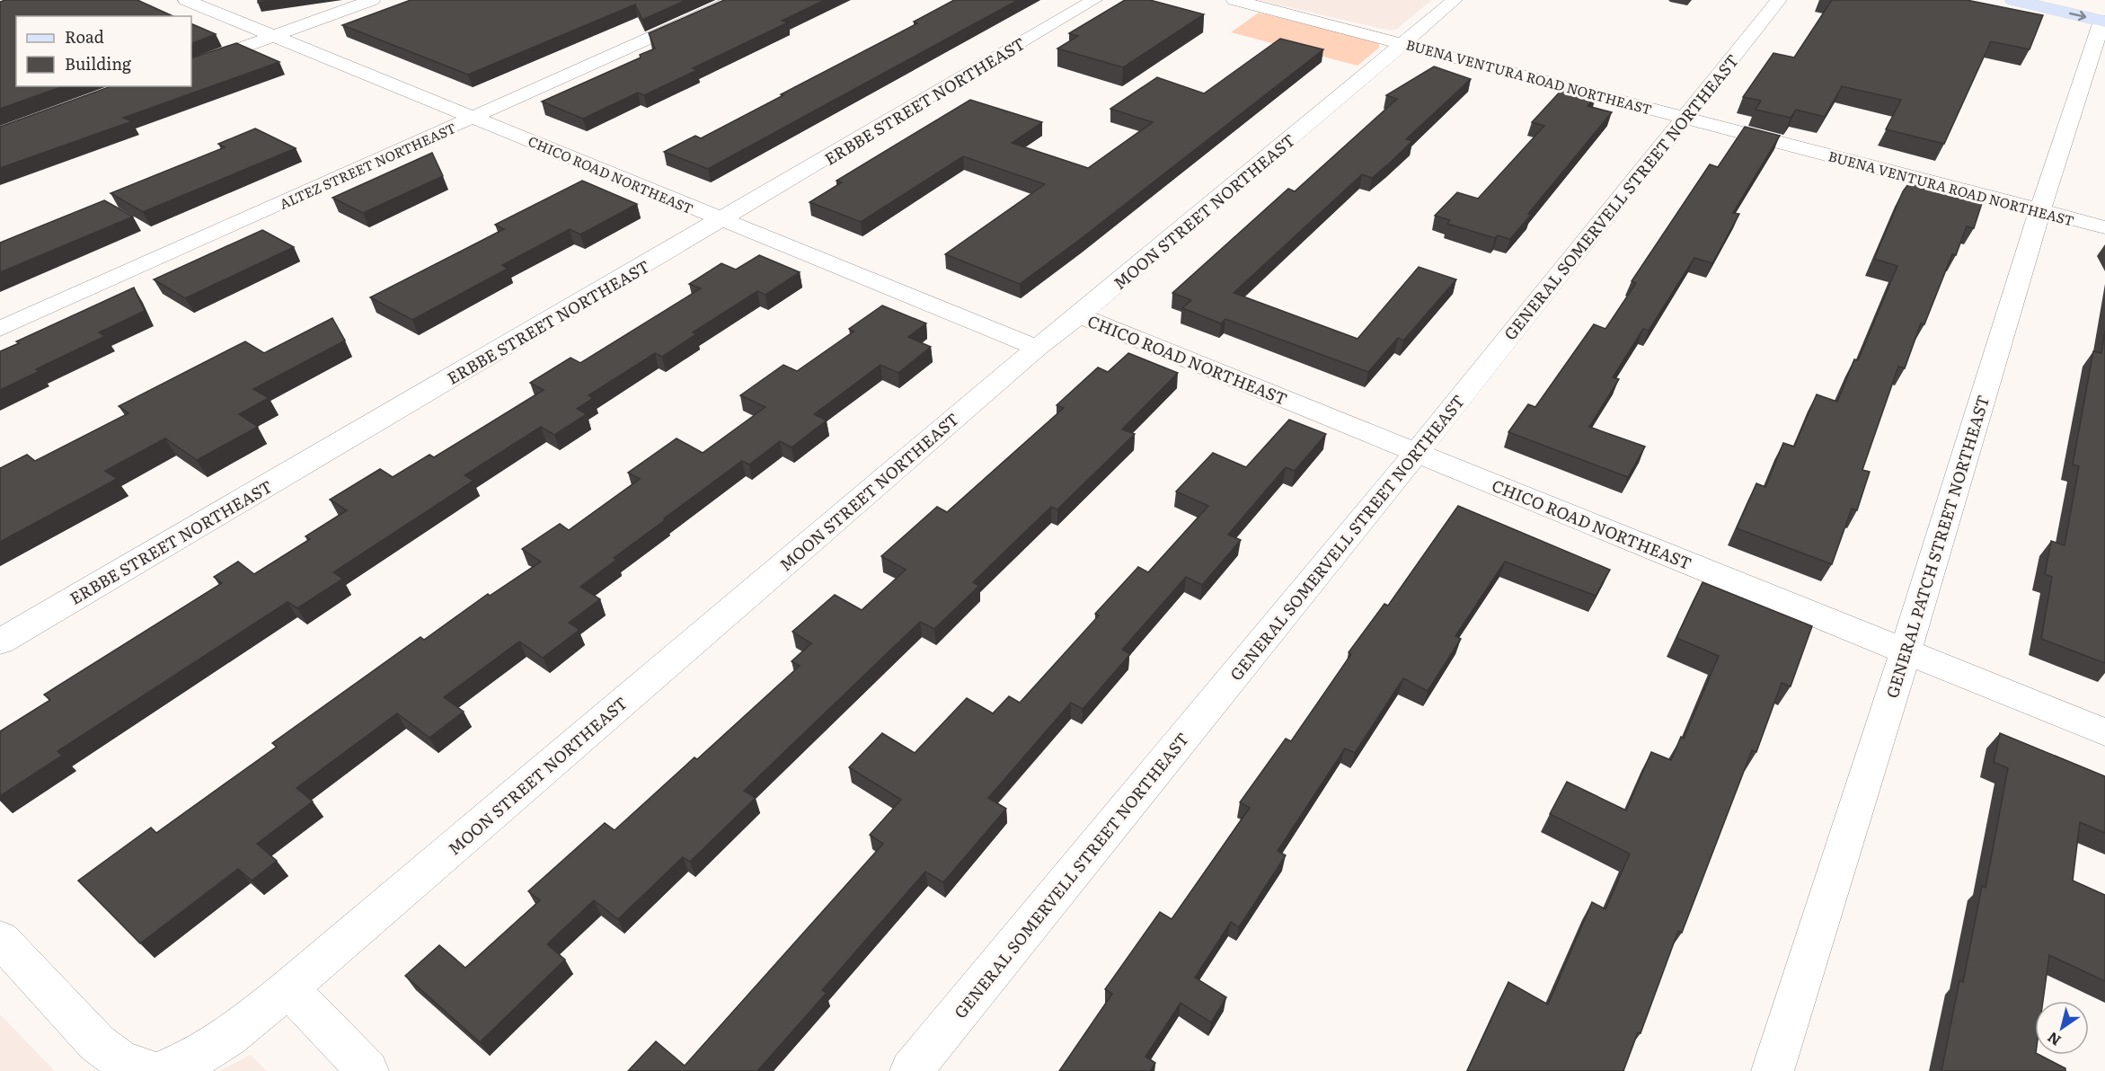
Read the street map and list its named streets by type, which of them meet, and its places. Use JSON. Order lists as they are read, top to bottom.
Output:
{
  "streets": {
    "street": [
      "BUENA VENTURA ROAD NORTHEAST",
      "ERBBE STREET NORTHEAST",
      "ALTEZ STREET NORTHEAST",
      "CHICO ROAD NORTHEAST",
      "GENERAL SOMERVELL STREET NORTHEAST",
      "MOON STREET NORTHEAST",
      "GENERAL PATCH STREET NORTHEAST"
    ]
  },
  "crossings": [
    ["BUENA VENTURA ROAD NORTHEAST", "GENERAL SOMERVELL STREET NORTHEAST"],
    ["BUENA VENTURA ROAD NORTHEAST", "MOON STREET NORTHEAST"],
    ["BUENA VENTURA ROAD NORTHEAST", "GENERAL PATCH STREET NORTHEAST"],
    ["ERBBE STREET NORTHEAST", "CHICO ROAD NORTHEAST"],
    ["ALTEZ STREET NORTHEAST", "CHICO ROAD NORTHEAST"],
    ["CHICO ROAD NORTHEAST", "GENERAL SOMERVELL STREET NORTHEAST"],
    ["CHICO ROAD NORTHEAST", "MOON STREET NORTHEAST"],
    ["CHICO ROAD NORTHEAST", "GENERAL PATCH STREET NORTHEAST"]
  ],
  "legend": ["Road", "Building"],
  "north": "bottom left"
}
